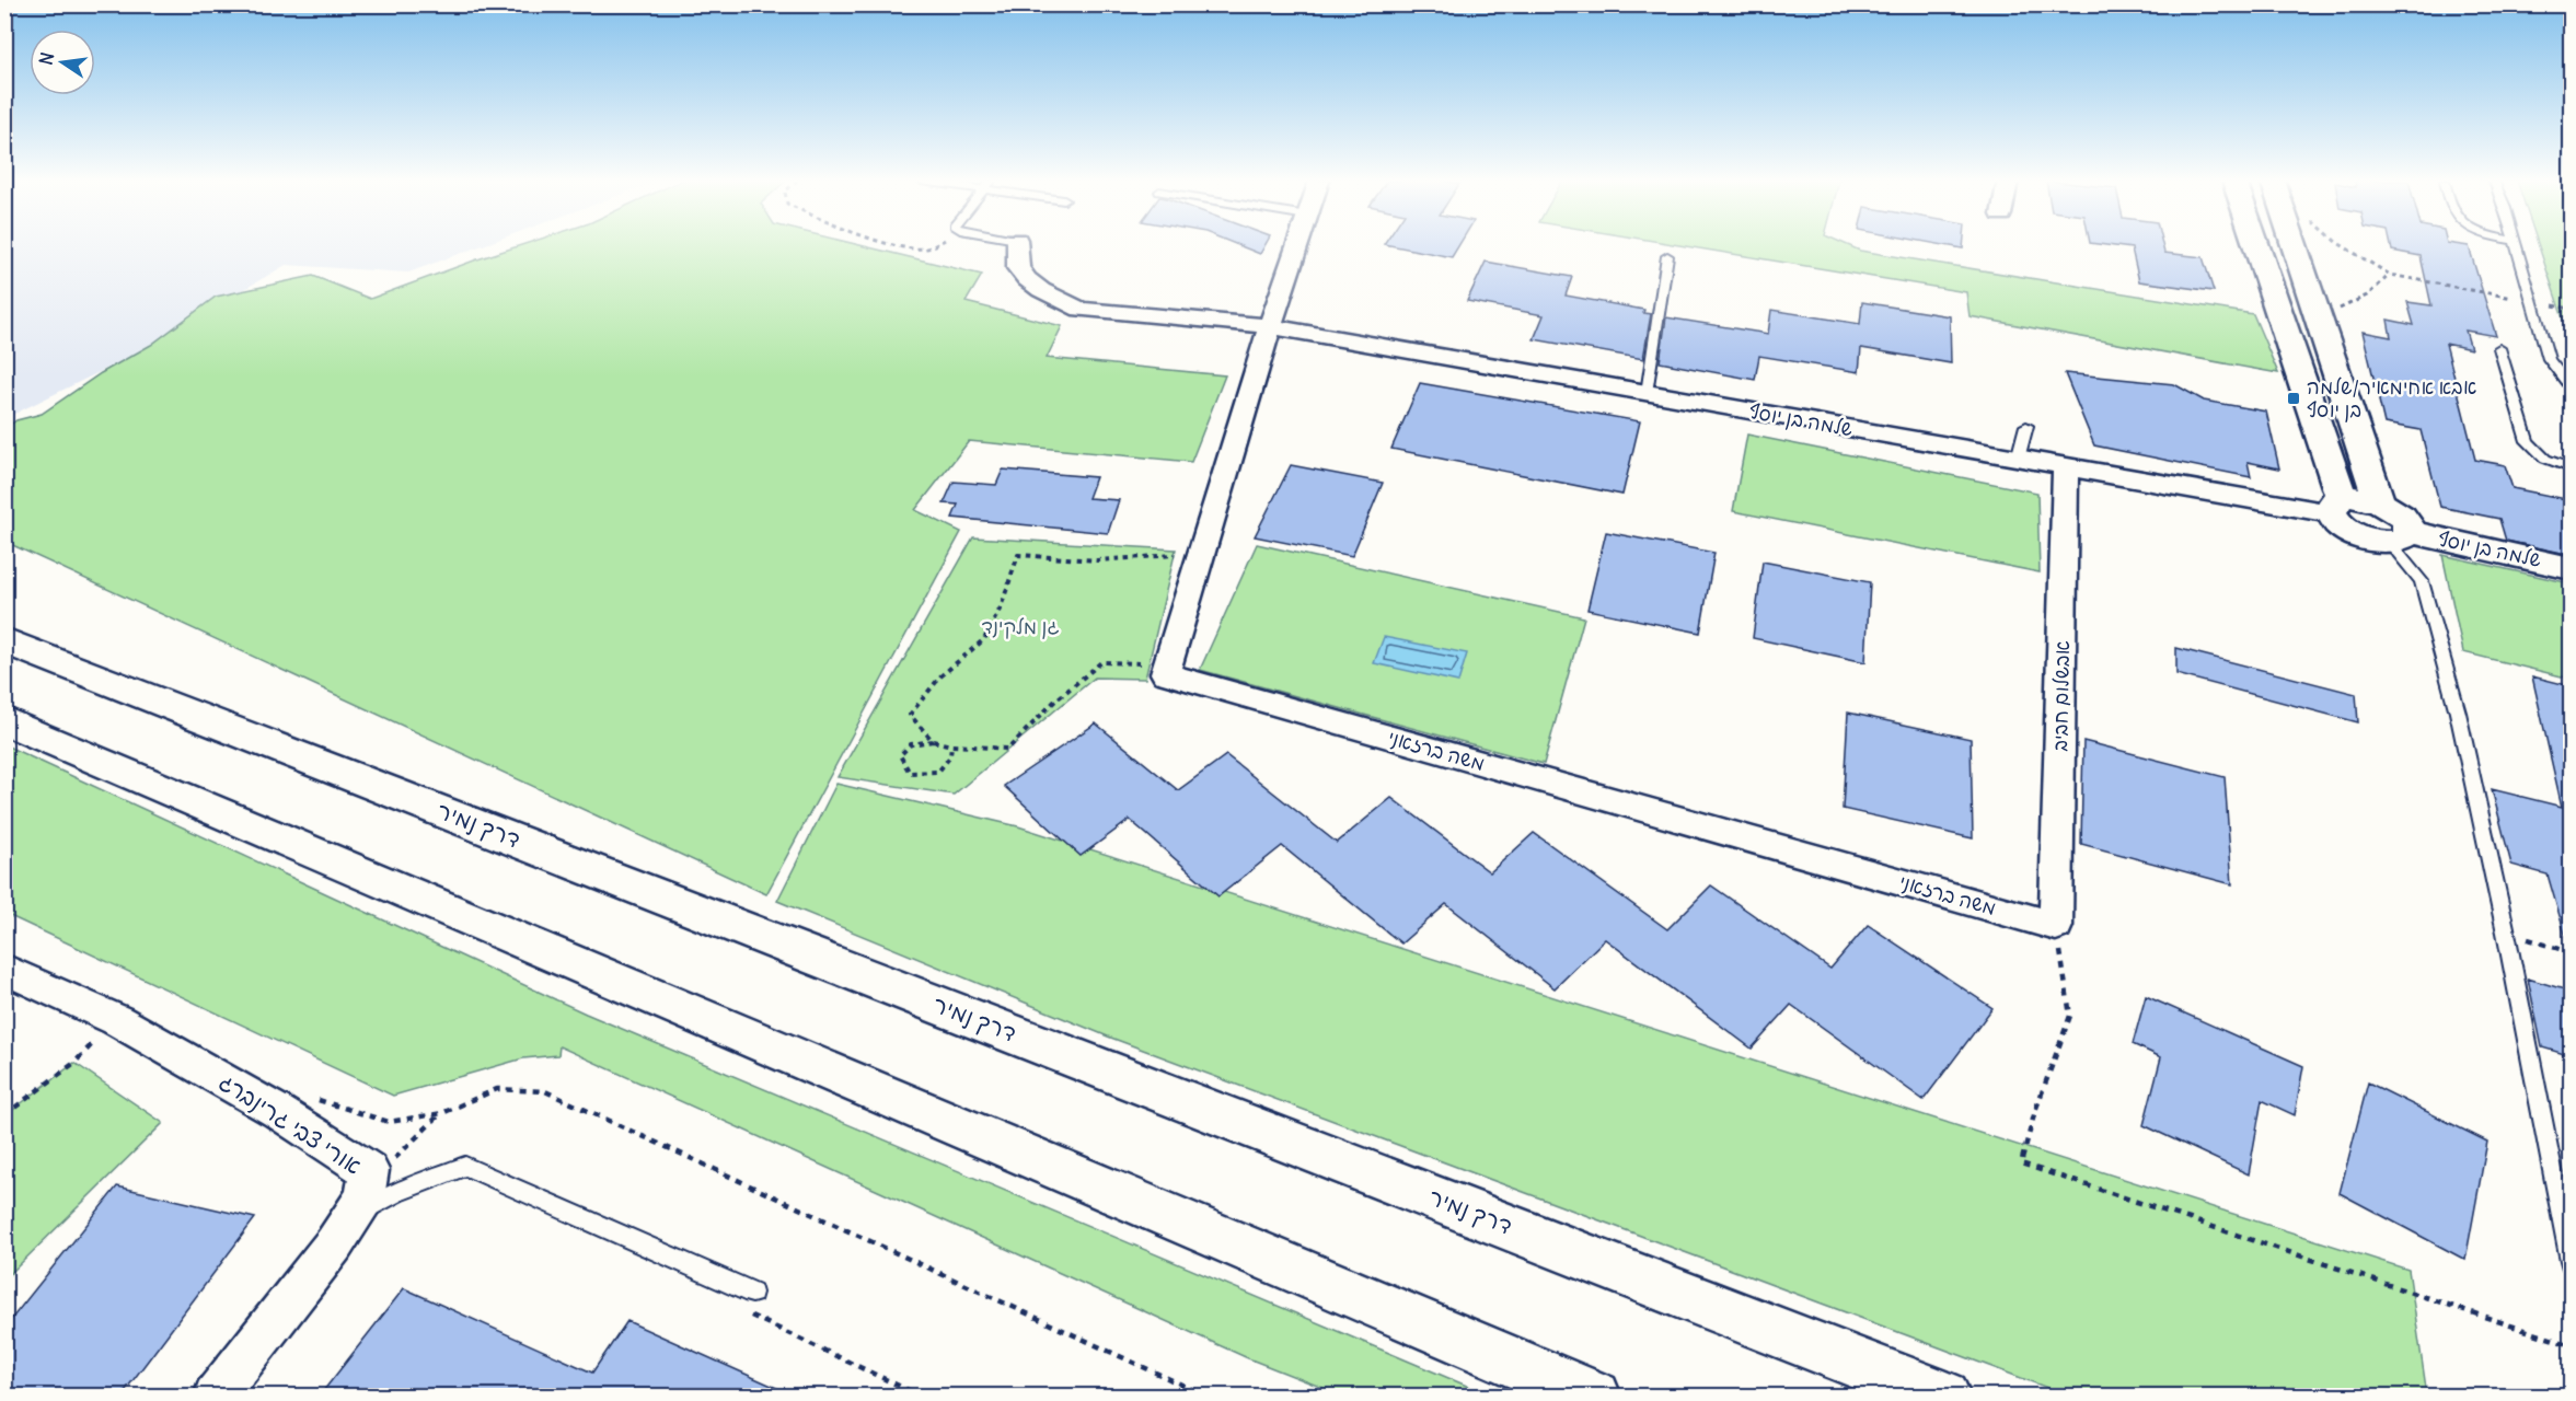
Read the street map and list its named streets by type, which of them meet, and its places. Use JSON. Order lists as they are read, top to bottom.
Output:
{
  "streets": {
    "main road": ["שלמה בן יוסף", "דרך נמיר"],
    "street": ["אבשלום חביב", "משה ברזאני", "אורי צבי גרינברג"]
  },
  "crossings": [
    ["שלמה בן יוסף", "אבשלום חביב"],
    ["אבשלום חביב", "משה ברזאני"]
  ],
  "parks": ["גן מלקינד"],
  "places": {
    "transit": ["אבא אחימאיר/שלמה בן יוסף"]
  },
  "north": "left"
}
